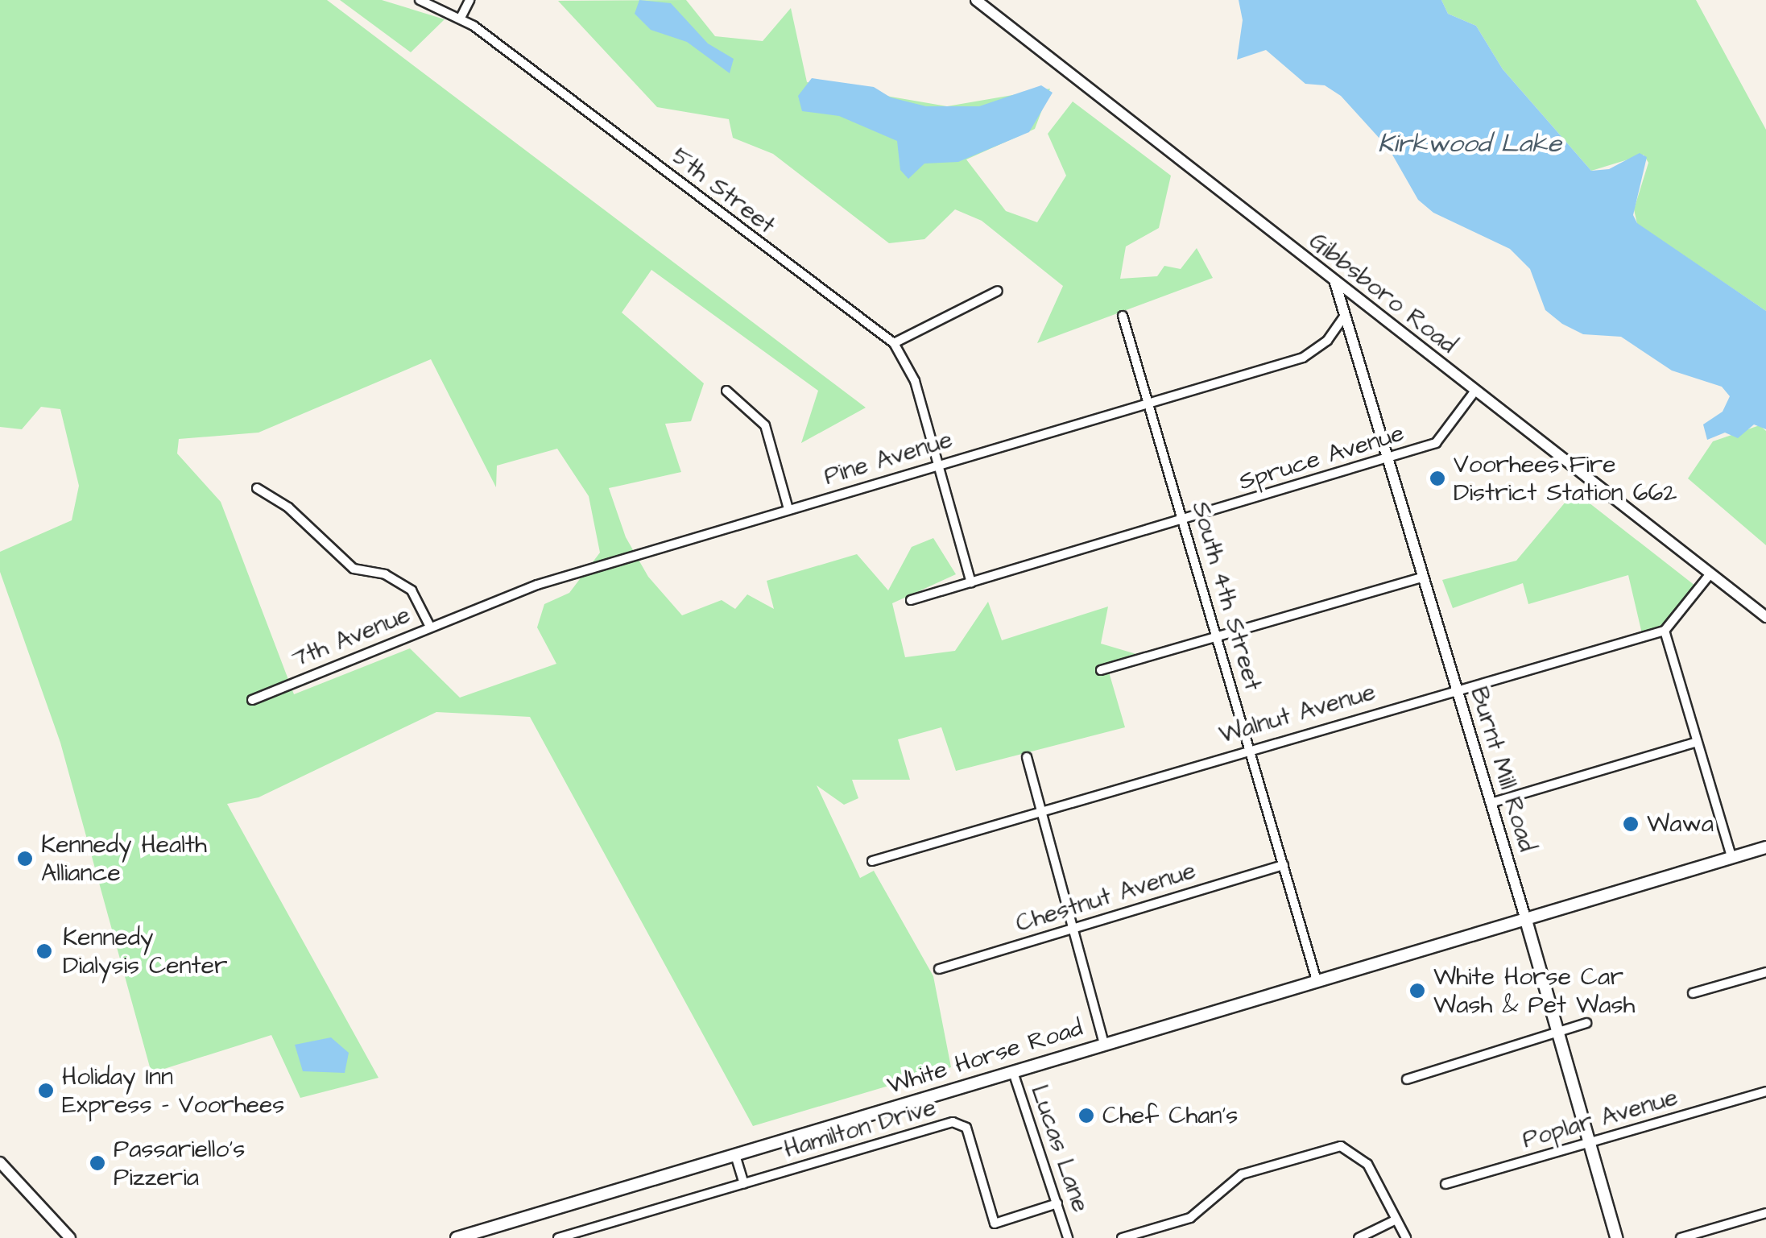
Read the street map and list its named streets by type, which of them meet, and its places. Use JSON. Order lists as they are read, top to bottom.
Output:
{
  "streets": {
    "main road": ["Burnt Mill Road", "White Horse Road"],
    "street": [
      "5th Street",
      "Gibbsboro Road",
      "Spruce Avenue",
      "Pine Avenue",
      "South 4th Street",
      "7th Avenue",
      "Walnut Avenue",
      "Chestnut Avenue",
      "Poplar Avenue",
      "Hamilton Drive",
      "Lucas Lane"
    ]
  },
  "crossings": [
    ["5th Street", "Spruce Avenue"],
    ["5th Street", "Pine Avenue"],
    ["Gibbsboro Road", "Spruce Avenue"],
    ["Gibbsboro Road", "Burnt Mill Road"],
    ["Spruce Avenue", "South 4th Street"],
    ["Spruce Avenue", "Burnt Mill Road"],
    ["Pine Avenue", "South 4th Street"],
    ["Pine Avenue", "7th Avenue"],
    ["Pine Avenue", "Burnt Mill Road"],
    ["South 4th Street", "Walnut Avenue"],
    ["South 4th Street", "Chestnut Avenue"],
    ["South 4th Street", "White Horse Road"],
    ["Walnut Avenue", "Burnt Mill Road"],
    ["Burnt Mill Road", "White Horse Road"],
    ["Burnt Mill Road", "Poplar Avenue"],
    ["White Horse Road", "Lucas Lane"],
    ["Hamilton Drive", "Lucas Lane"]
  ],
  "water": ["Kirkwood Lake"],
  "places": [
    "Voorhees Fire District Station 662",
    "Wawa",
    "Kennedy Health Alliance",
    "Kennedy Dialysis Center",
    "White Horse Car Wash & Pet Wash",
    "Holiday Inn Express - Voorhees",
    "Chef Chan's",
    "Passariello's Pizzeria"
  ]
}
